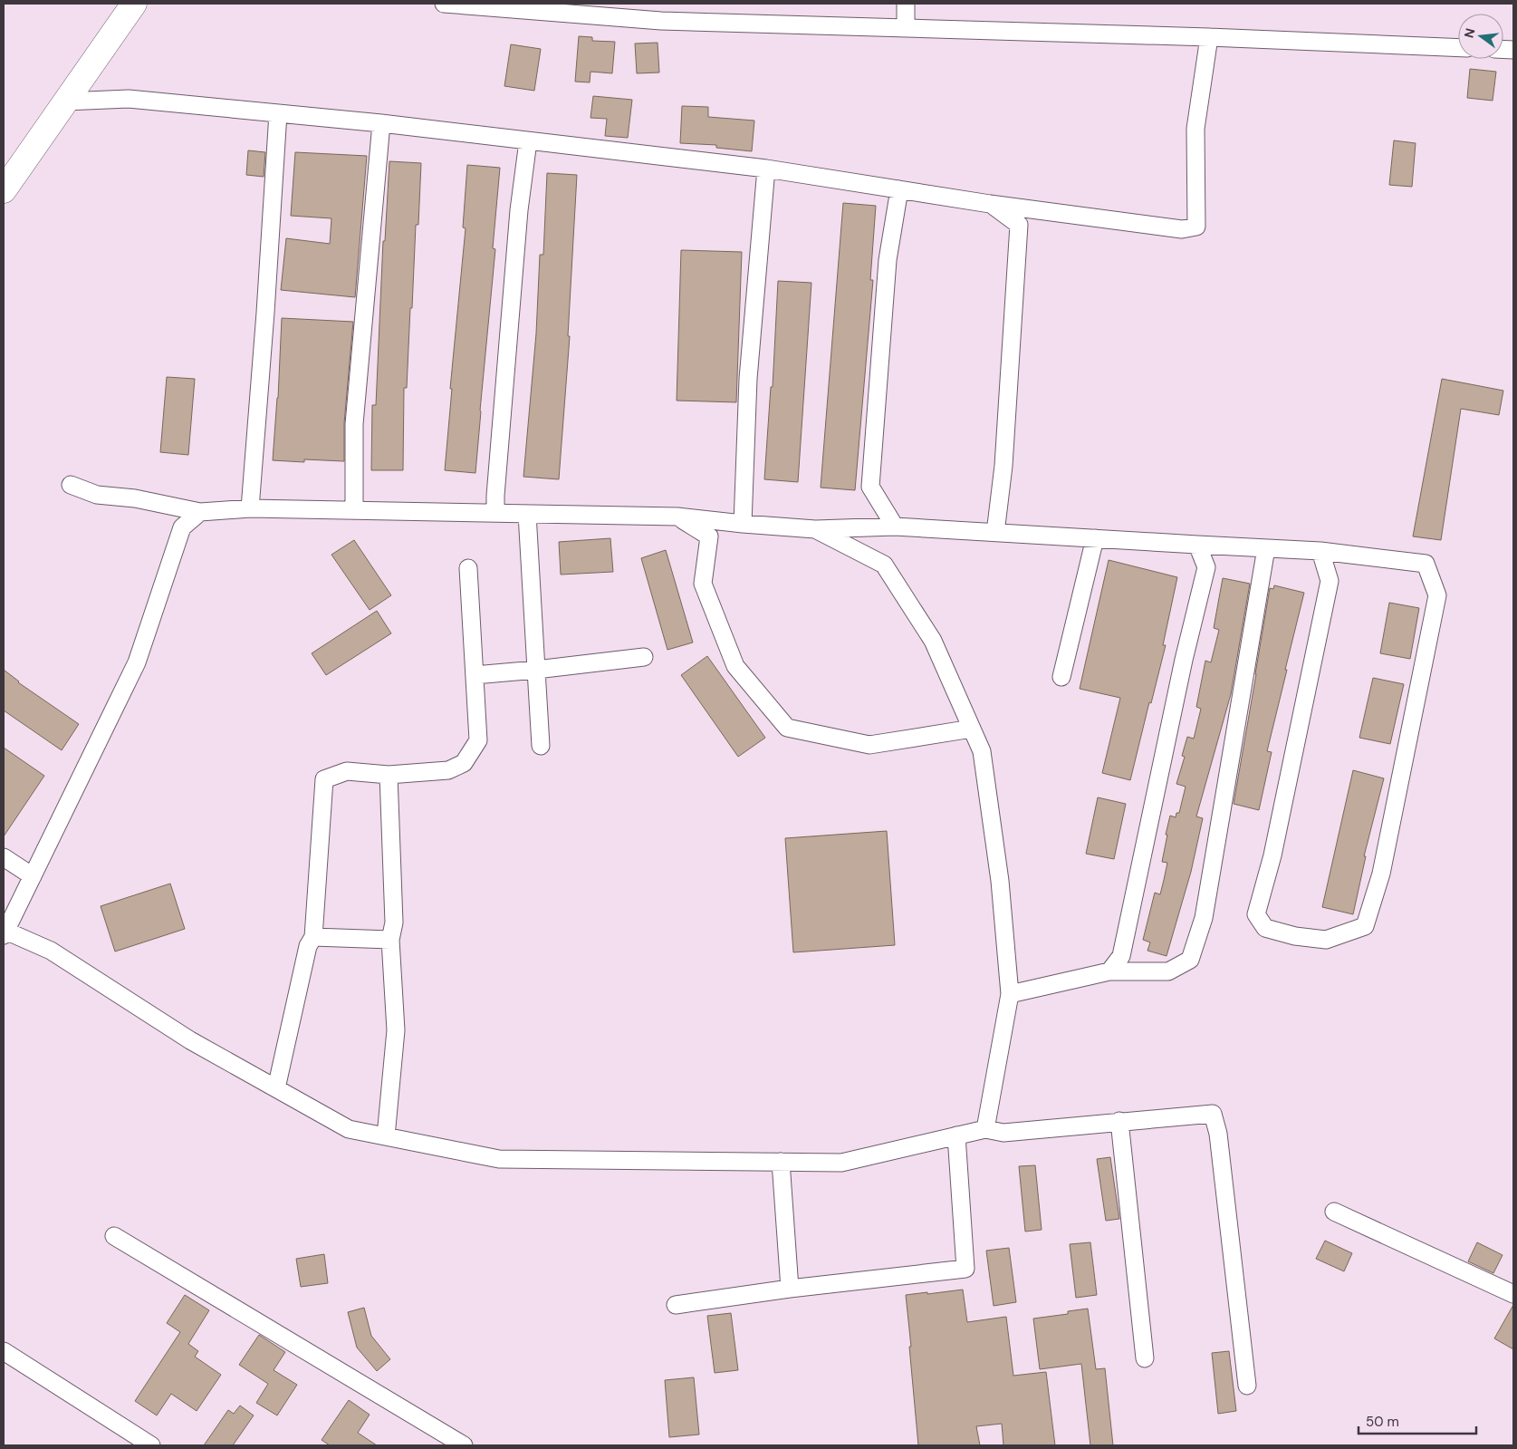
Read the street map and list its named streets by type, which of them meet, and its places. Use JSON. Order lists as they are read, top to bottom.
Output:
{
  "scale_bar": "50 m",
  "north": "left"
}
